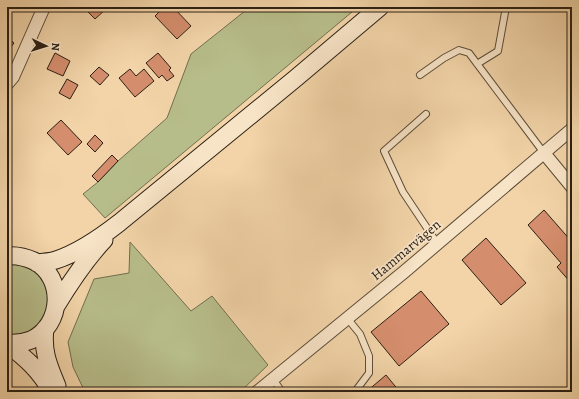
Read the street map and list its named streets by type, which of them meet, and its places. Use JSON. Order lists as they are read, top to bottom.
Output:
{
  "streets": {
    "street": ["Hammarvägen"]
  },
  "north": "right"
}
